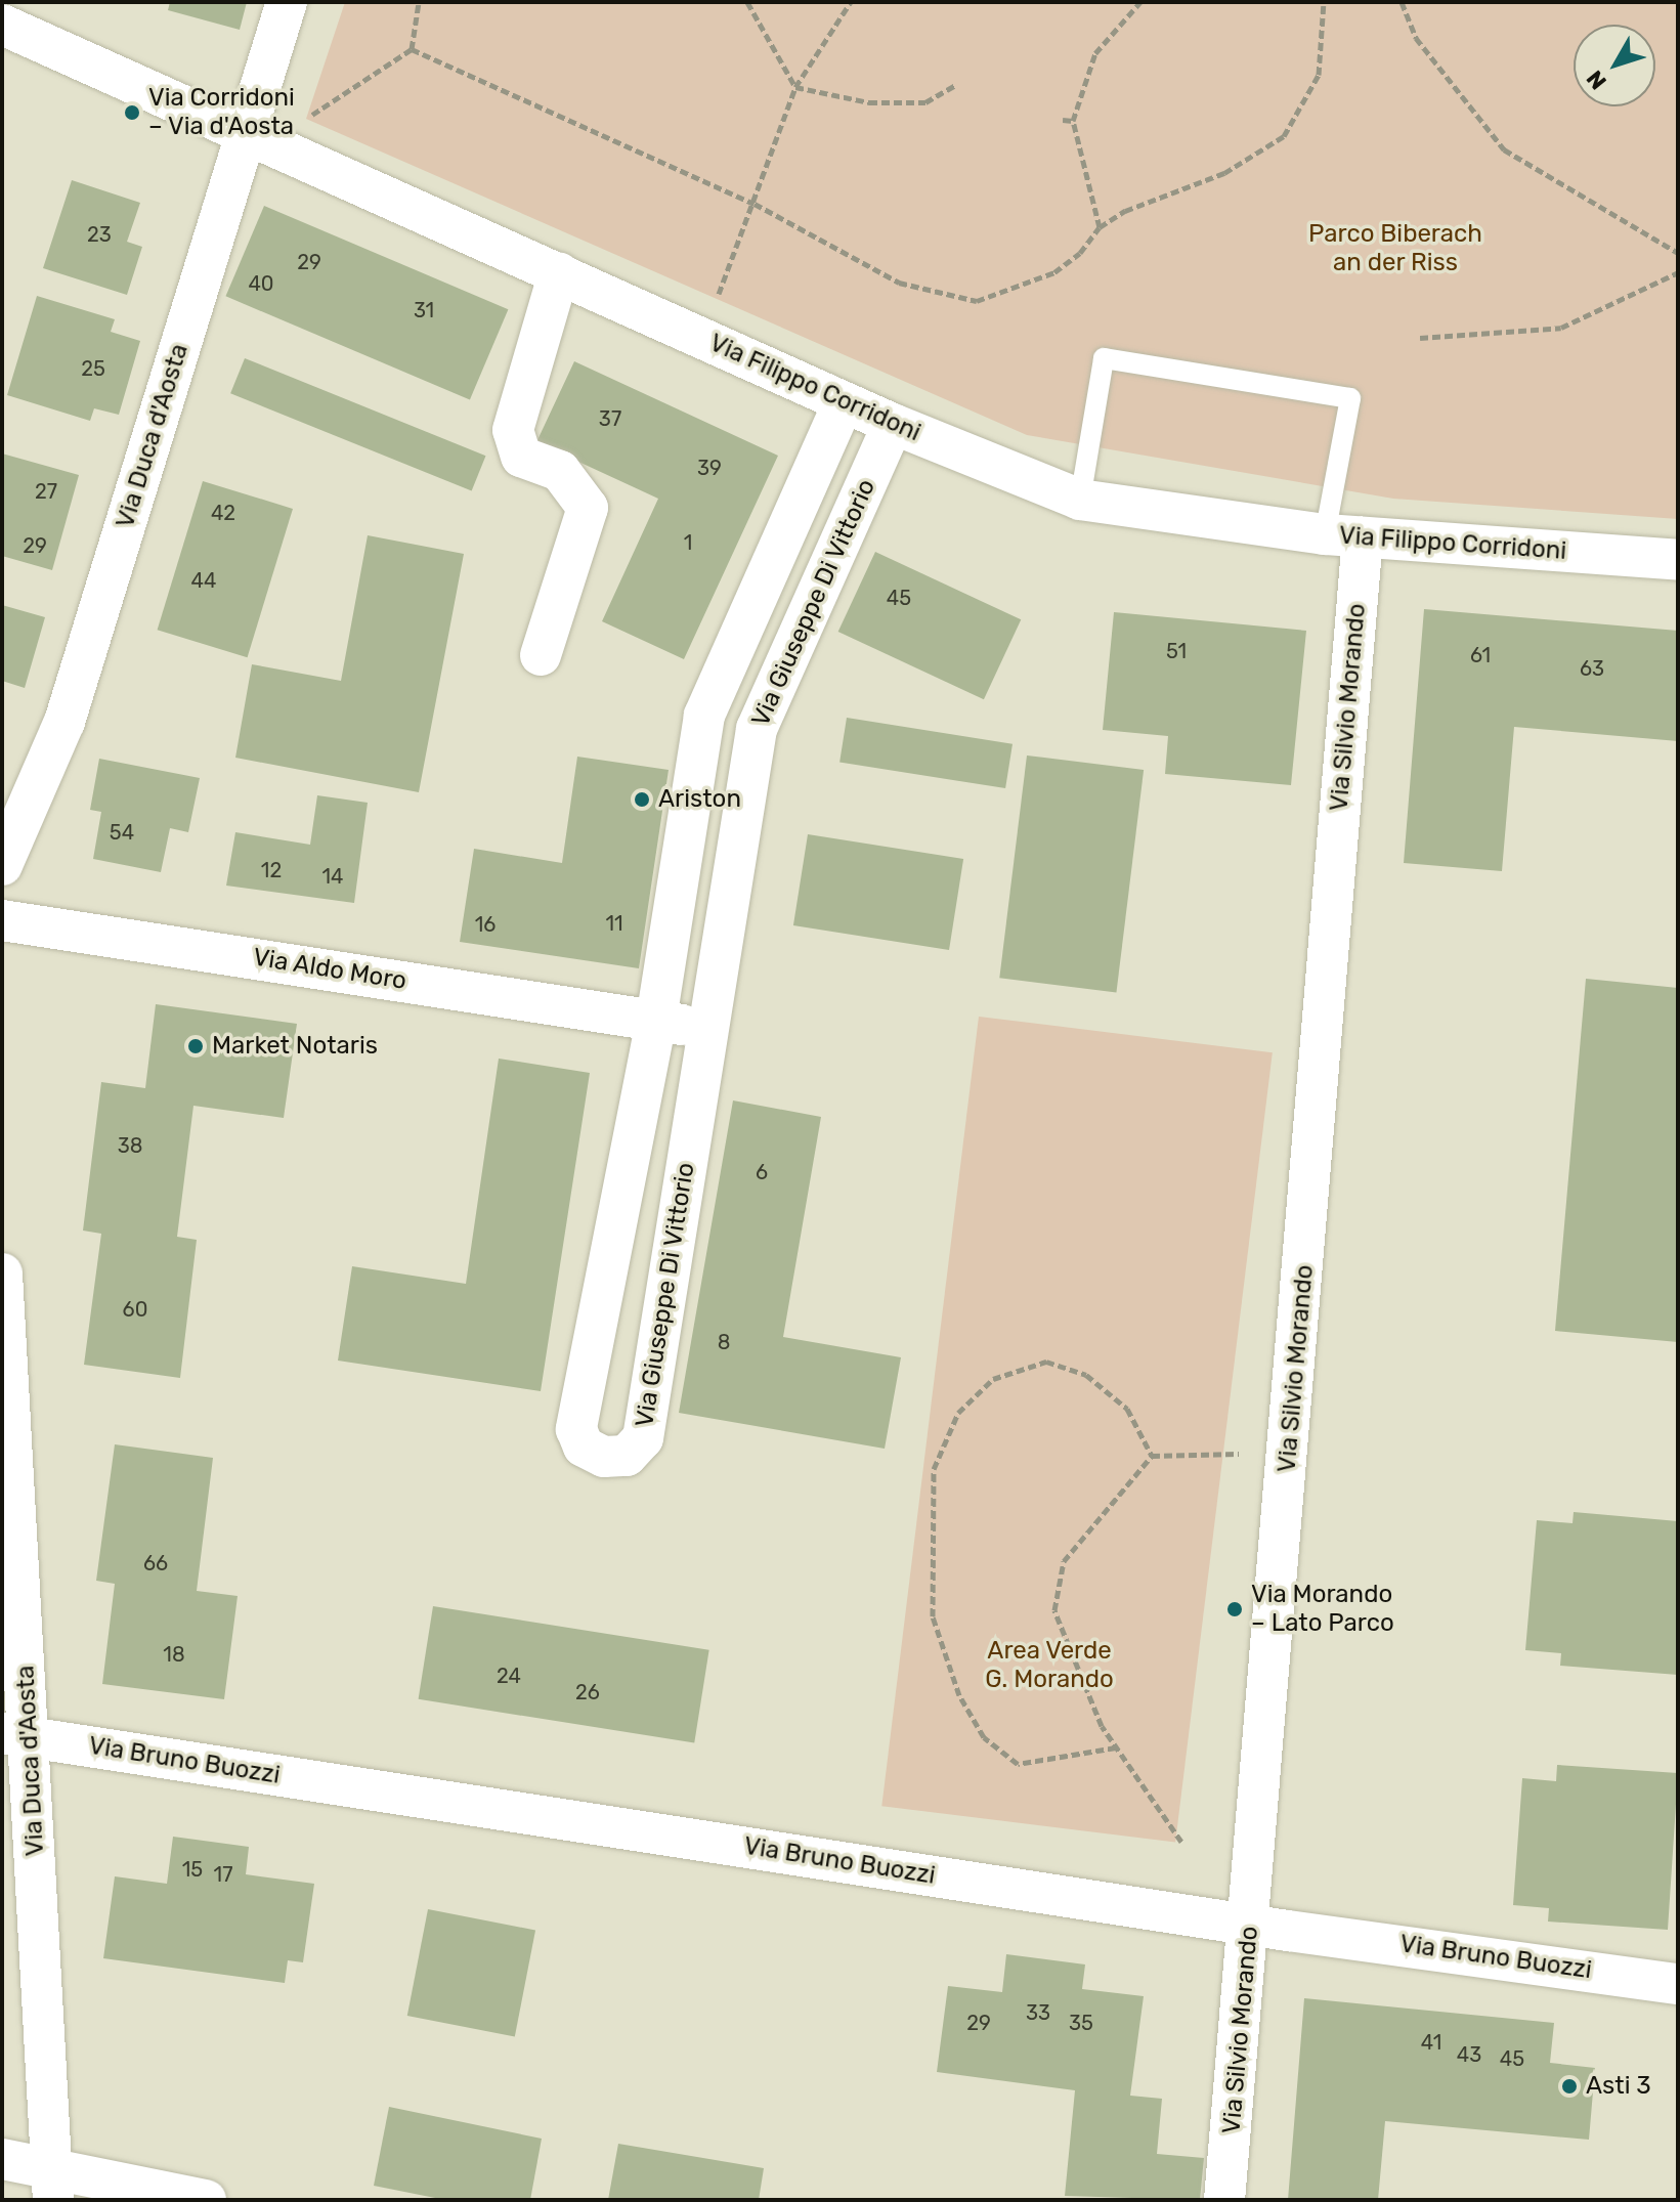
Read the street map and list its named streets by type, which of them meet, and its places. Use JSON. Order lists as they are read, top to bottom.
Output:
{
  "streets": {
    "street": [
      "Via Filippo Corridoni",
      "Via Duca d'Aosta",
      "Via Giuseppe Di Vittorio",
      "Via Silvio Morando",
      "Via Aldo Moro",
      "Via Bruno Buozzi"
    ]
  },
  "crossings": [
    ["Via Filippo Corridoni", "Via Duca d'Aosta"],
    ["Via Filippo Corridoni", "Via Giuseppe Di Vittorio"],
    ["Via Filippo Corridoni", "Via Silvio Morando"],
    ["Via Duca d'Aosta", "Via Bruno Buozzi"],
    ["Via Giuseppe Di Vittorio", "Via Aldo Moro"],
    ["Via Silvio Morando", "Via Bruno Buozzi"]
  ],
  "parks": ["Parco Biberach an der Riss", "Area Verde G. Morando"],
  "places": [
    "Via Corridoni – Via d'Aosta",
    "Ariston",
    "Market Notaris",
    "Via Morando – Lato Parco",
    "Asti 3"
  ],
  "house_numbers": [
    "23",
    "29",
    "40",
    "31",
    "25",
    "37",
    "39",
    "27",
    "42",
    "1",
    "29",
    "44",
    "45",
    "51",
    "61",
    "63",
    "54",
    "12",
    "14",
    "11",
    "16",
    "38",
    "6",
    "60",
    "8",
    "66",
    "18",
    "24",
    "26",
    "15",
    "17",
    "33",
    "29",
    "35",
    "41",
    "43",
    "45"
  ],
  "north": "bottom left"
}
